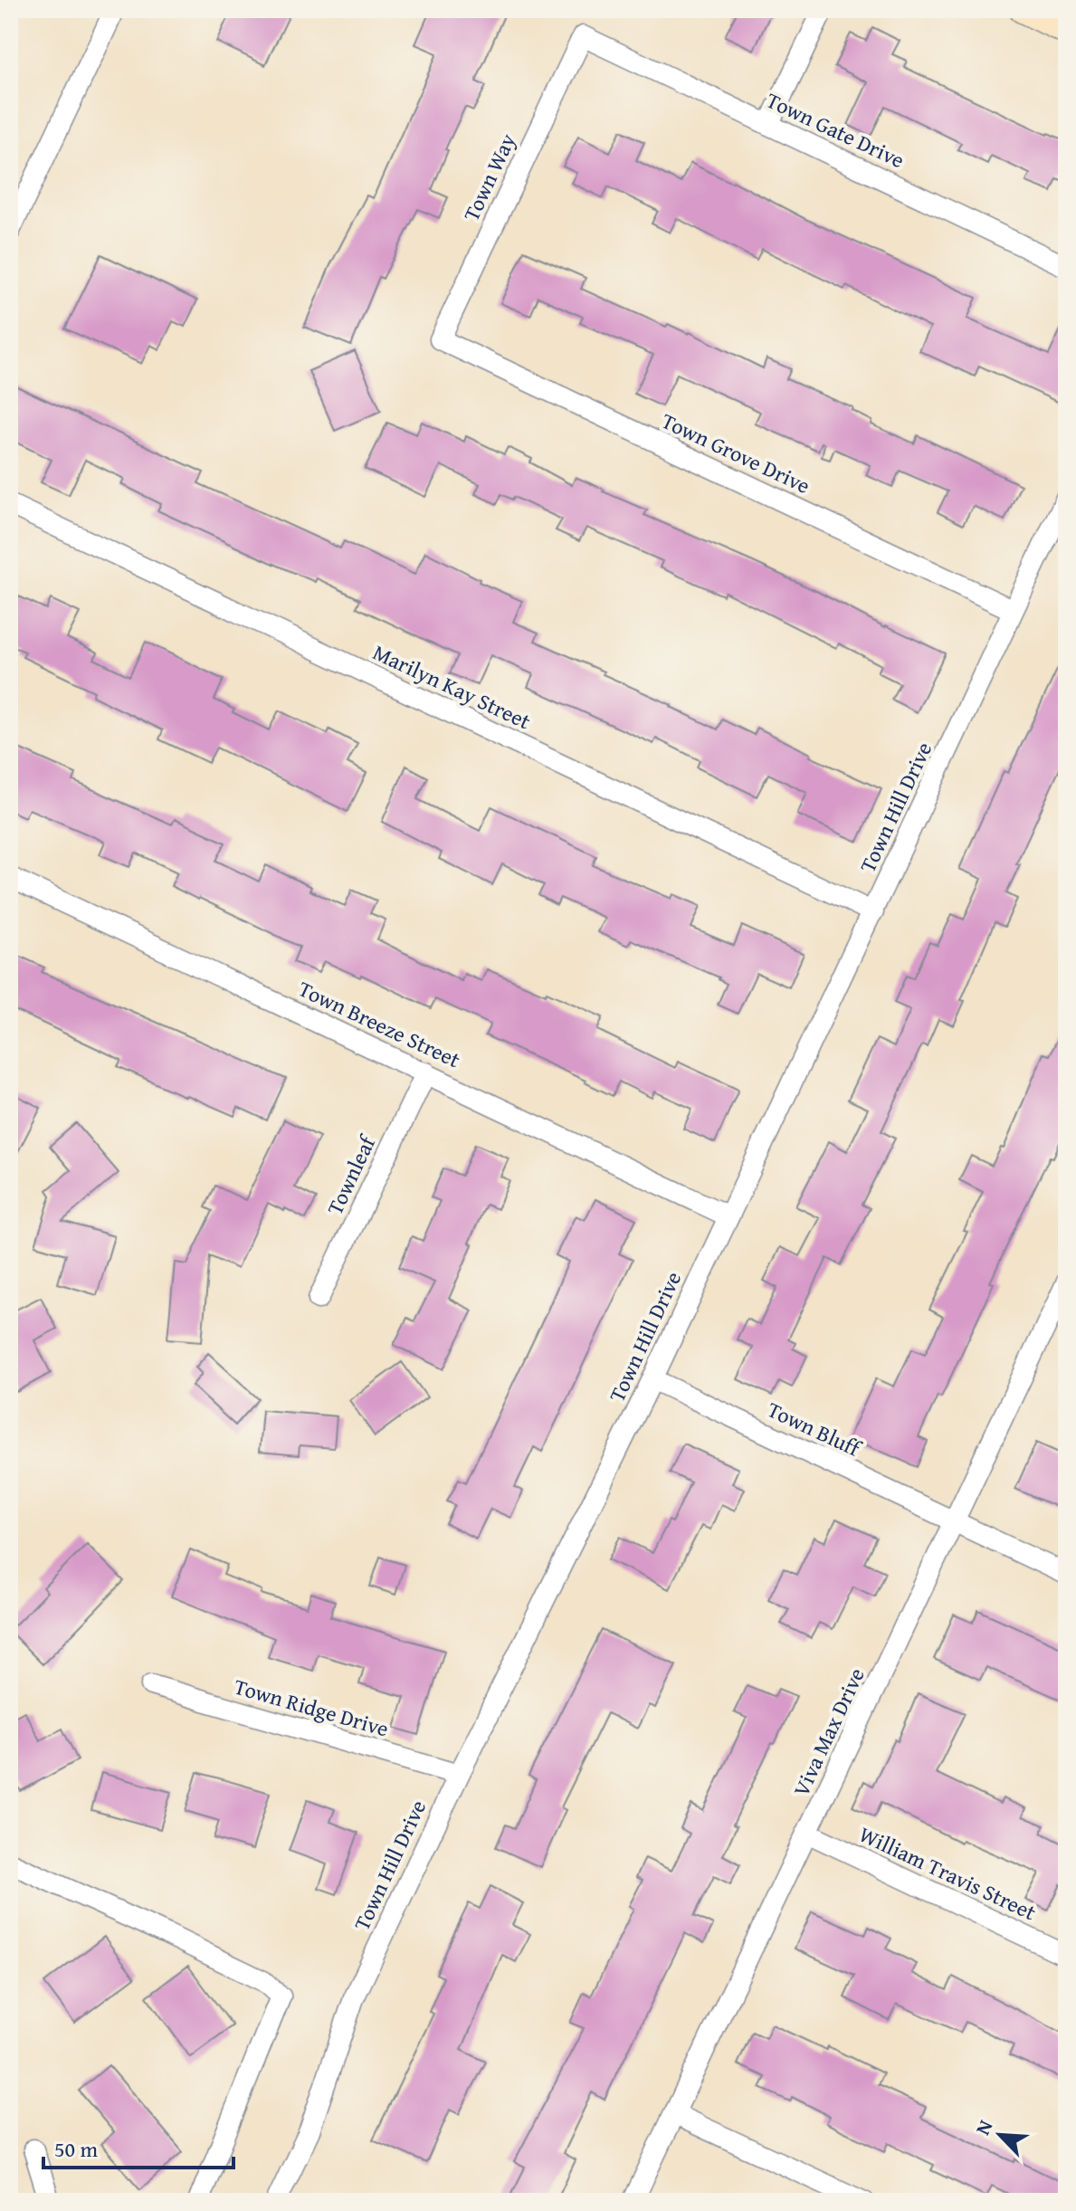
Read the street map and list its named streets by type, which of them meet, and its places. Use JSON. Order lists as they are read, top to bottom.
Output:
{
  "streets": {
    "street": [
      "Town Gate Drive",
      "Town Way",
      "Town Grove Drive",
      "Marilyn Kay Street",
      "Town Hill Drive",
      "Town Breeze Street",
      "Townleaf",
      "Town Bluff",
      "Town Ridge Drive",
      "Viva Max Drive",
      "William Travis Street"
    ]
  },
  "crossings": [
    ["Town Gate Drive", "Town Way"],
    ["Town Way", "Town Grove Drive"],
    ["Town Grove Drive", "Town Hill Drive"],
    ["Marilyn Kay Street", "Town Hill Drive"],
    ["Town Hill Drive", "Town Breeze Street"],
    ["Town Hill Drive", "Town Bluff"],
    ["Town Hill Drive", "Town Ridge Drive"],
    ["Town Breeze Street", "Townleaf"],
    ["Town Bluff", "Viva Max Drive"],
    ["Viva Max Drive", "William Travis Street"]
  ],
  "scale_bar": "50 m",
  "north": "top left"
}
